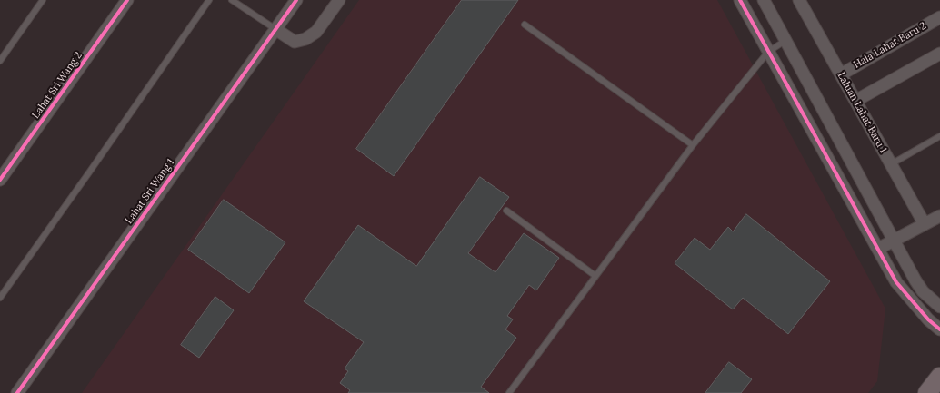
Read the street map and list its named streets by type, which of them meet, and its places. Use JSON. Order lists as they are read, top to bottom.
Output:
{
  "streets": {
    "street": [
      "Hala Lahat Baru 2",
      "Lahat Sri Wang 2",
      "Laluan Lahat Baru 1",
      "Lahat Sri Wang 1"
    ]
  },
  "crossings": [
    ["Hala Lahat Baru 2", "Laluan Lahat Baru 1"]
  ]
}
